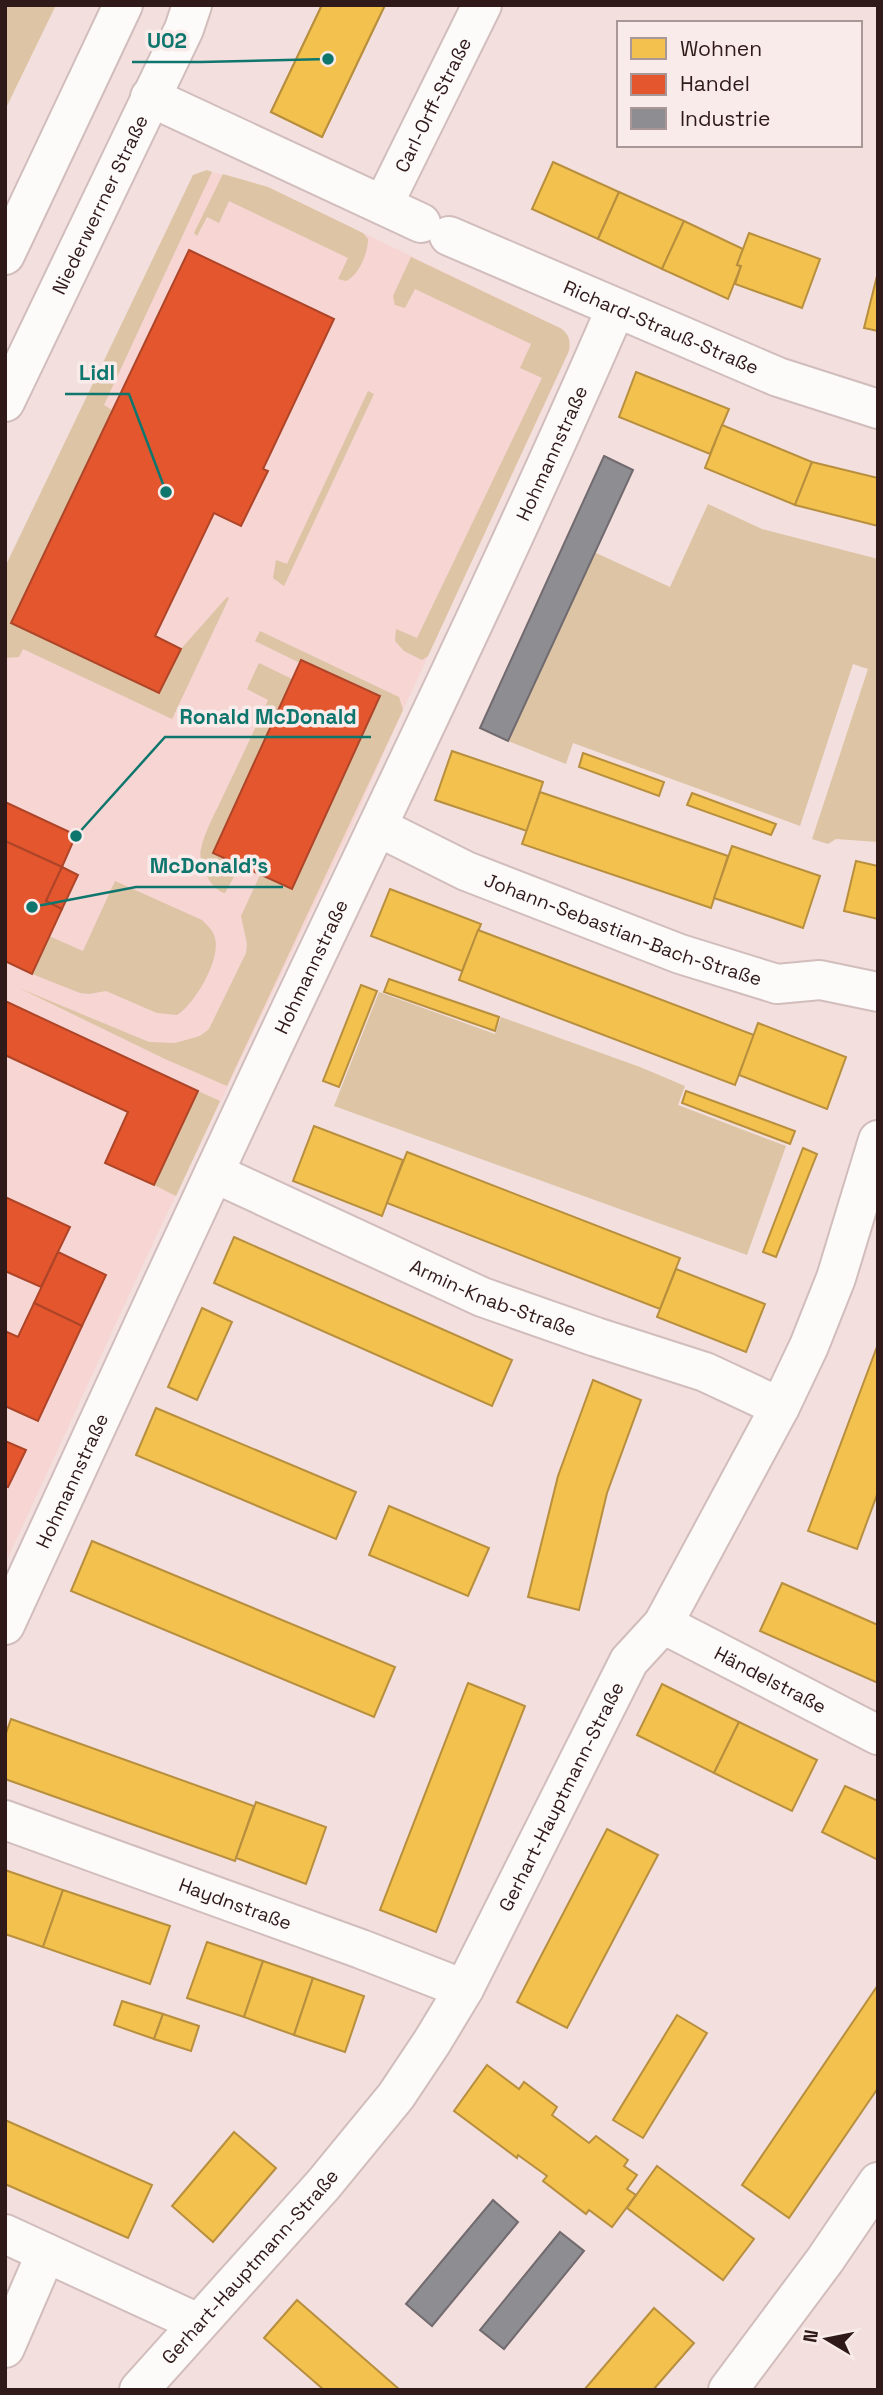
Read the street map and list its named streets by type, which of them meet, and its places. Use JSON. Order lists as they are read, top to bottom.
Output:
{
  "streets": {
    "street": [
      "Carl-Orff-Straße",
      "Niederwerrner Straße",
      "Richard-Strauß-Straße",
      "Hohmannstraße",
      "Johann-Sebastian-Bach-Straße",
      "Armin-Knab-Straße",
      "Händelstraße",
      "Gerhart-Hauptmann-Straße",
      "Haydnstraße"
    ]
  },
  "crossings": [
    ["Carl-Orff-Straße", "Richard-Strauß-Straße"],
    ["Niederwerrner Straße", "Richard-Strauß-Straße"],
    ["Richard-Strauß-Straße", "Hohmannstraße"],
    ["Hohmannstraße", "Johann-Sebastian-Bach-Straße"],
    ["Hohmannstraße", "Armin-Knab-Straße"],
    ["Armin-Knab-Straße", "Gerhart-Hauptmann-Straße"],
    ["Händelstraße", "Gerhart-Hauptmann-Straße"],
    ["Gerhart-Hauptmann-Straße", "Haydnstraße"]
  ],
  "places": [
    "U02",
    "Lidl",
    "Ronald McDonald",
    "McDonald's"
  ],
  "legend": ["Wohnen", "Handel", "Industrie"],
  "north": "left"
}
